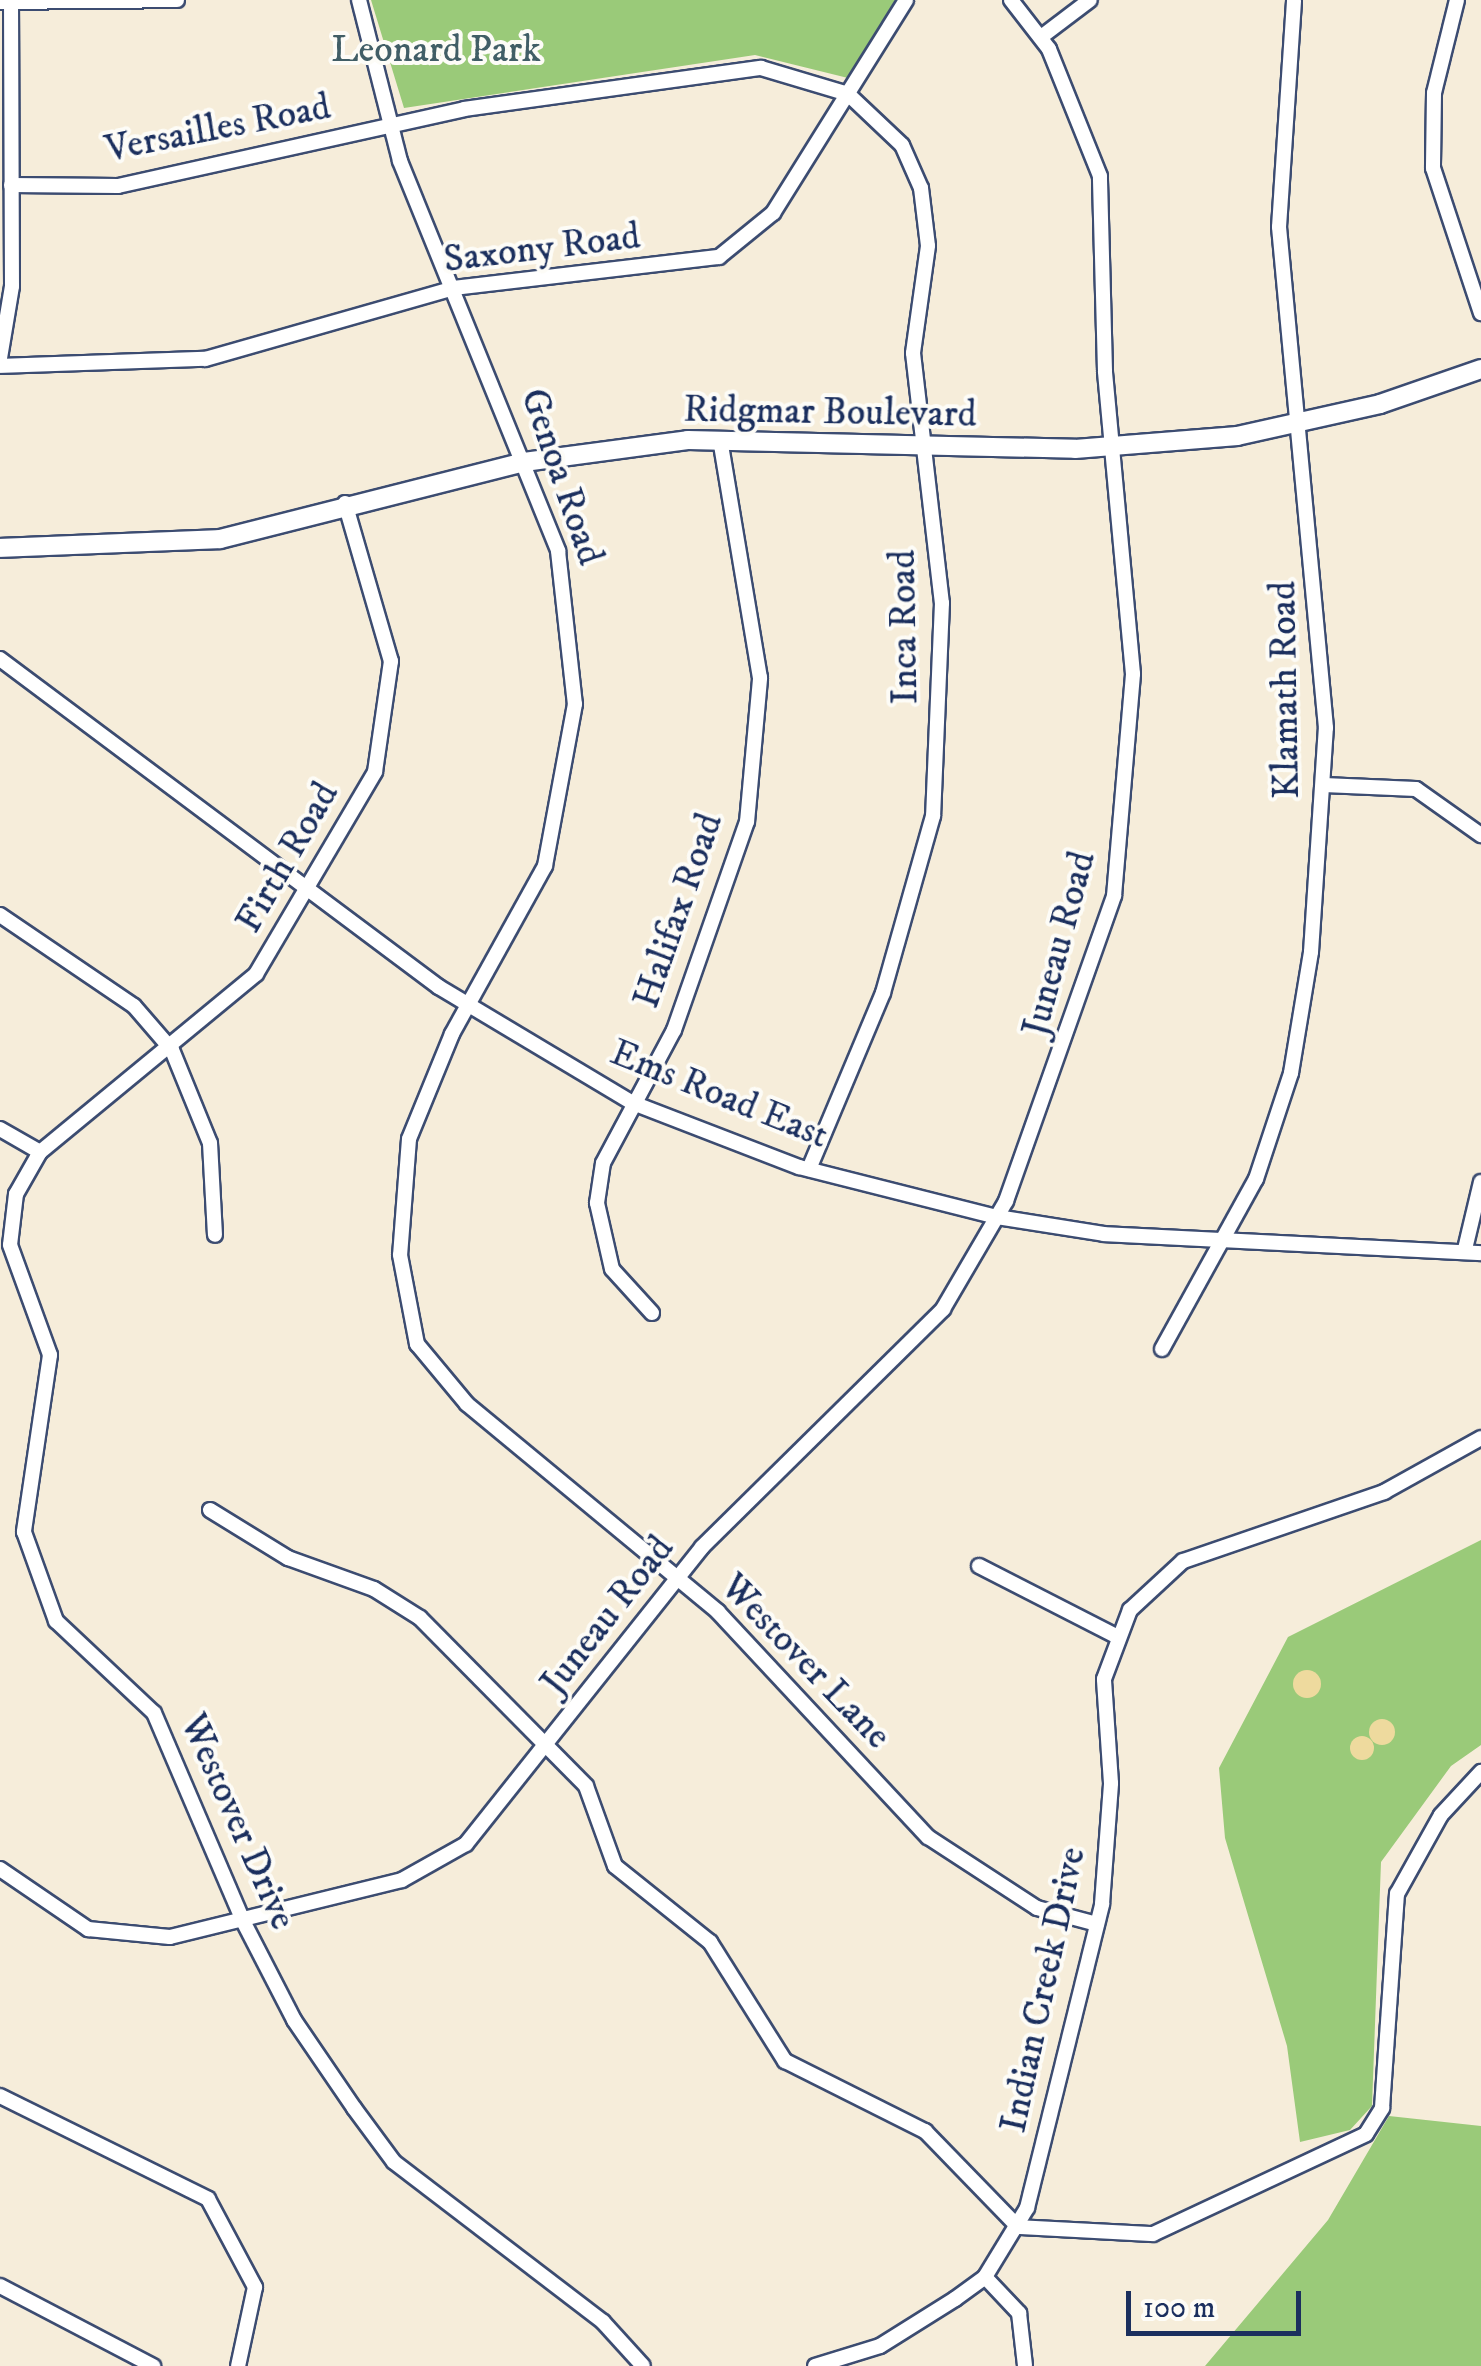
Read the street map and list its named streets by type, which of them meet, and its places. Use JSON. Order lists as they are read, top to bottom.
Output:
{
  "streets": {
    "street": [
      "Versailles Road",
      "Saxony Road",
      "Ridgmar Boulevard",
      "Genoa Road",
      "Inca Road",
      "Klamath Road",
      "Firth Road",
      "Halifax Road",
      "Juneau Road",
      "Ems Road East",
      "Westover Lane",
      "Westover Drive",
      "Indian Creek Drive"
    ]
  },
  "crossings": [
    ["Versailles Road", "Saxony Road"],
    ["Versailles Road", "Genoa Road"],
    ["Versailles Road", "Inca Road"],
    ["Saxony Road", "Genoa Road"],
    ["Saxony Road", "Inca Road"],
    ["Ridgmar Boulevard", "Genoa Road"],
    ["Ridgmar Boulevard", "Inca Road"],
    ["Ridgmar Boulevard", "Klamath Road"],
    ["Ridgmar Boulevard", "Firth Road"],
    ["Ridgmar Boulevard", "Halifax Road"],
    ["Ridgmar Boulevard", "Juneau Road"],
    ["Genoa Road", "Ems Road East"],
    ["Genoa Road", "Westover Lane"],
    ["Inca Road", "Ems Road East"],
    ["Klamath Road", "Ems Road East"],
    ["Firth Road", "Ems Road East"],
    ["Firth Road", "Westover Drive"],
    ["Halifax Road", "Ems Road East"],
    ["Juneau Road", "Ems Road East"],
    ["Juneau Road", "Westover Lane"],
    ["Juneau Road", "Westover Drive"],
    ["Westover Lane", "Indian Creek Drive"]
  ],
  "parks": ["Leonard Park"],
  "scale_bar": "100 m"
}
